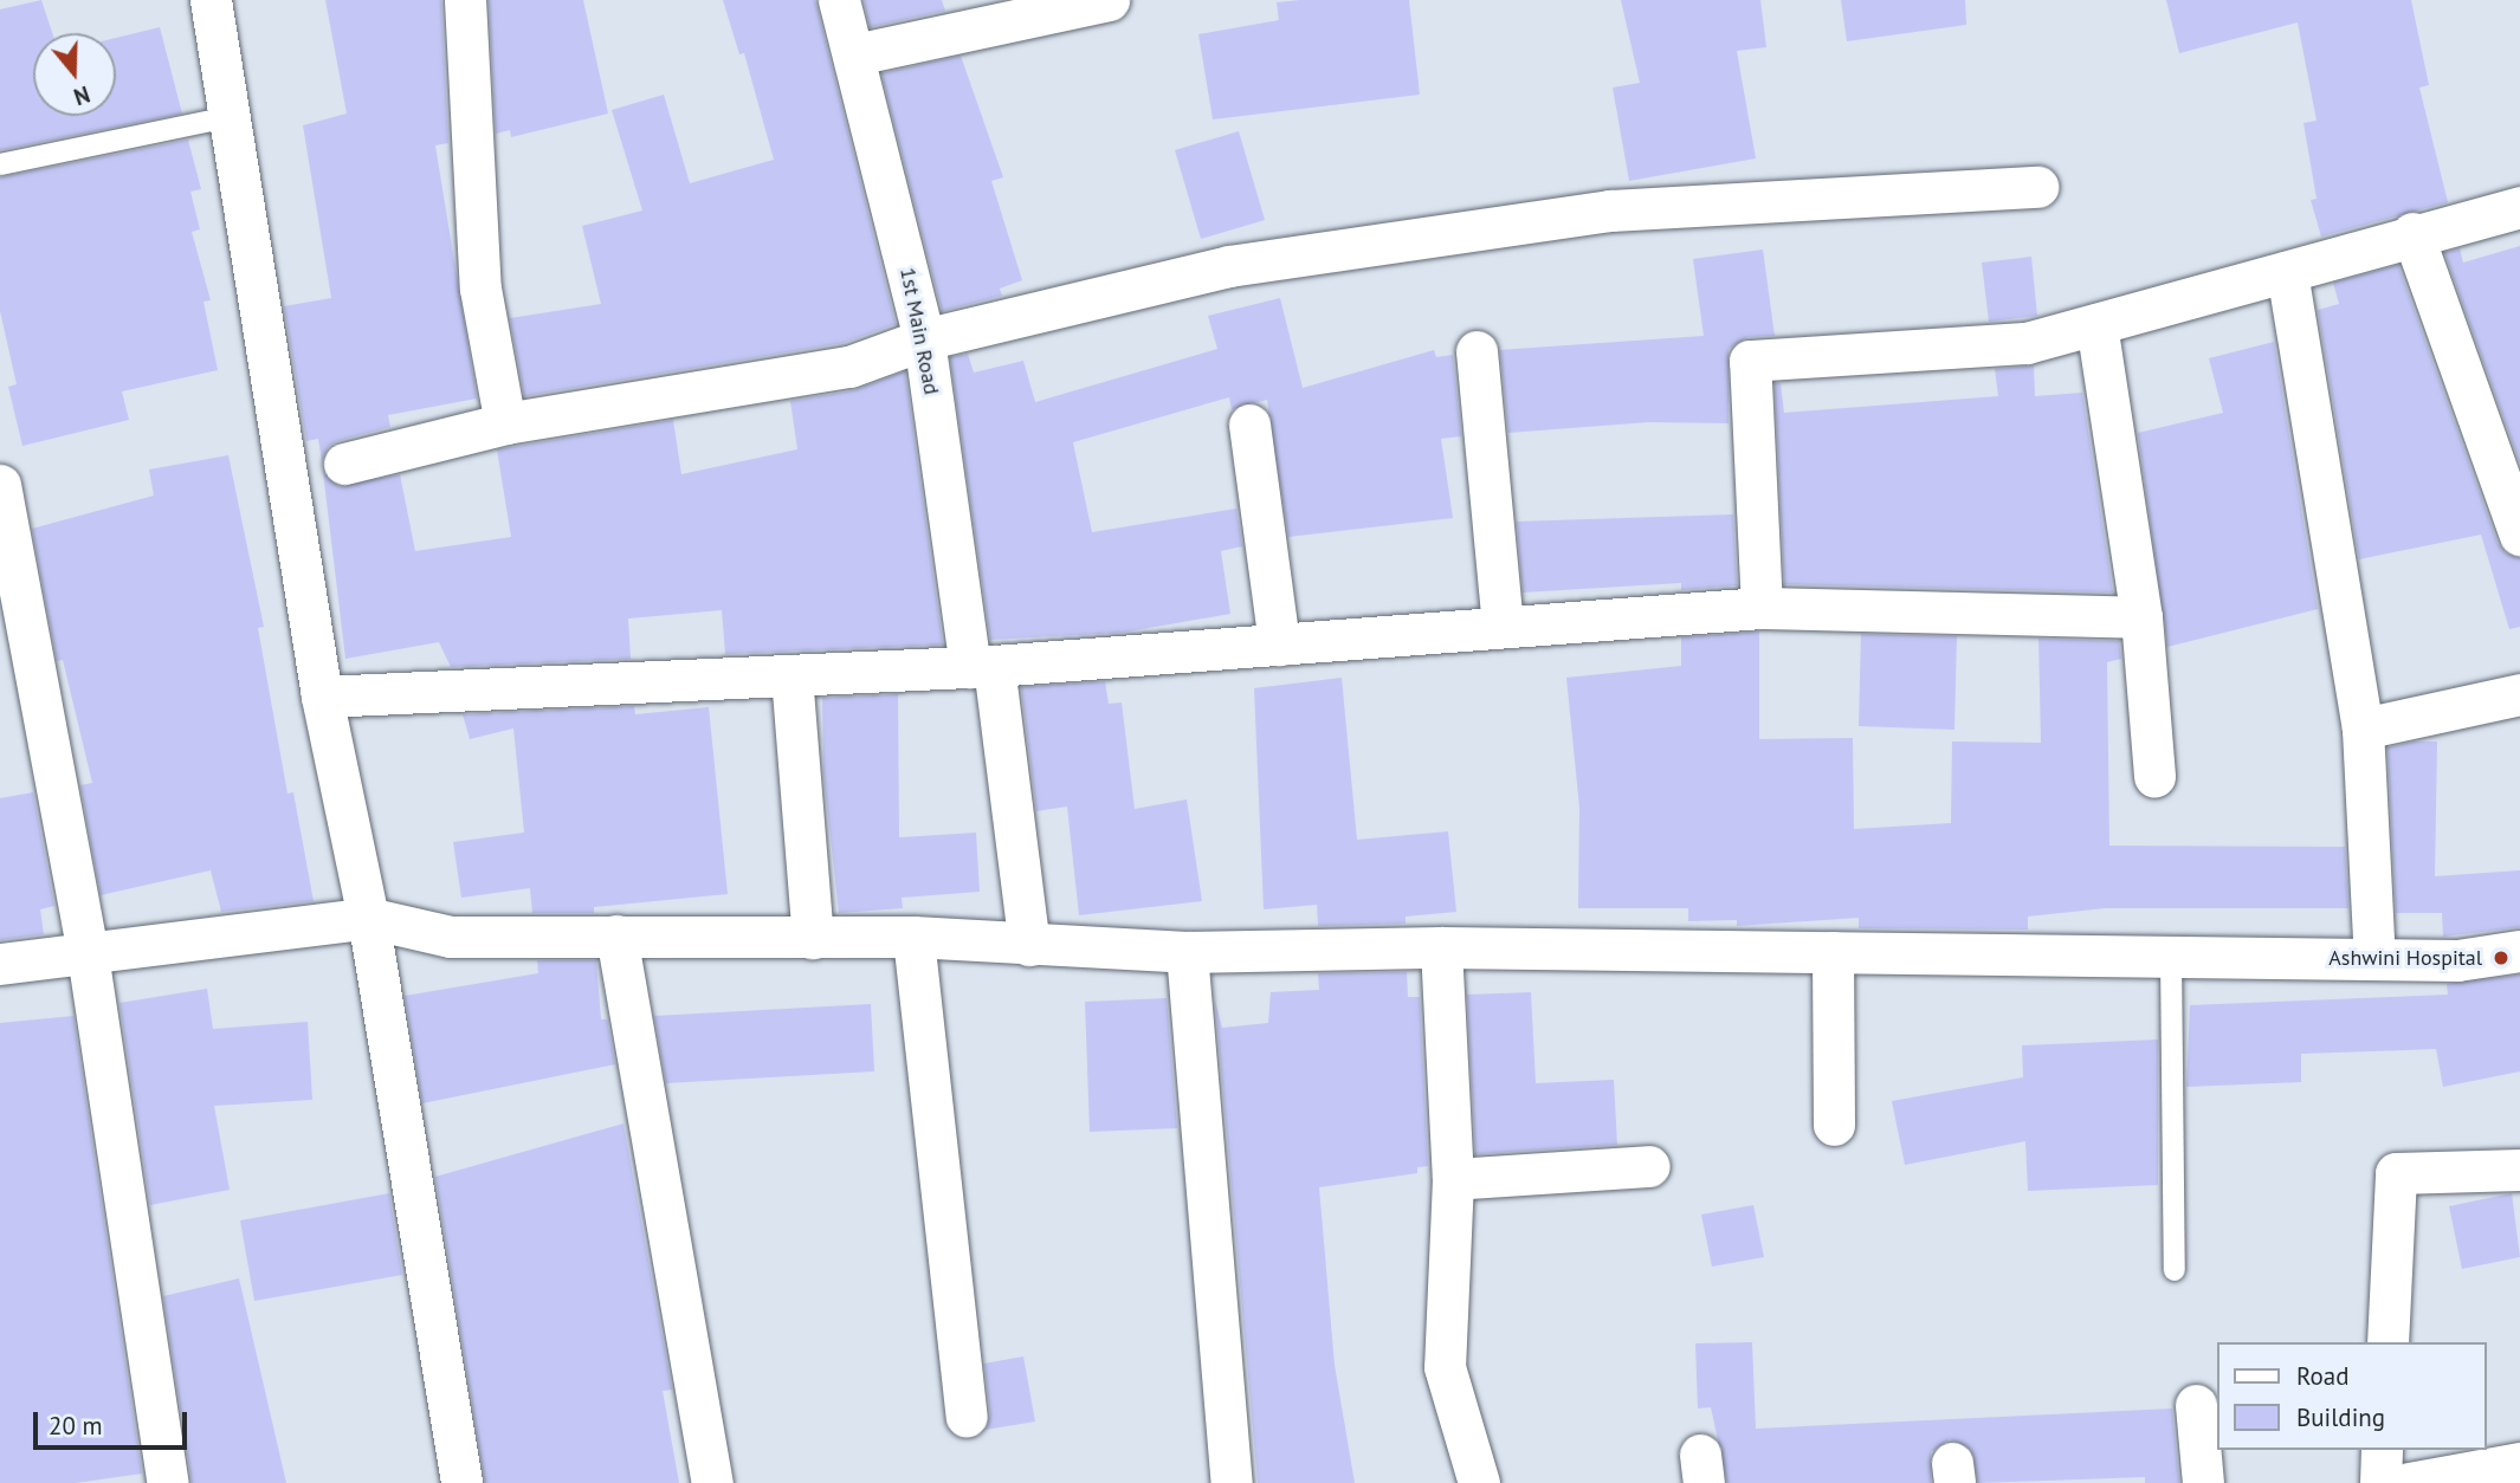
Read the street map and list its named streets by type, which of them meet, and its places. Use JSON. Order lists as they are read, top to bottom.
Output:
{
  "streets": {
    "street": ["1st Main Road"]
  },
  "places": ["Ashwini Hospital"],
  "legend": ["Road", "Building"],
  "scale_bar": "20 m",
  "north": "bottom"
}
